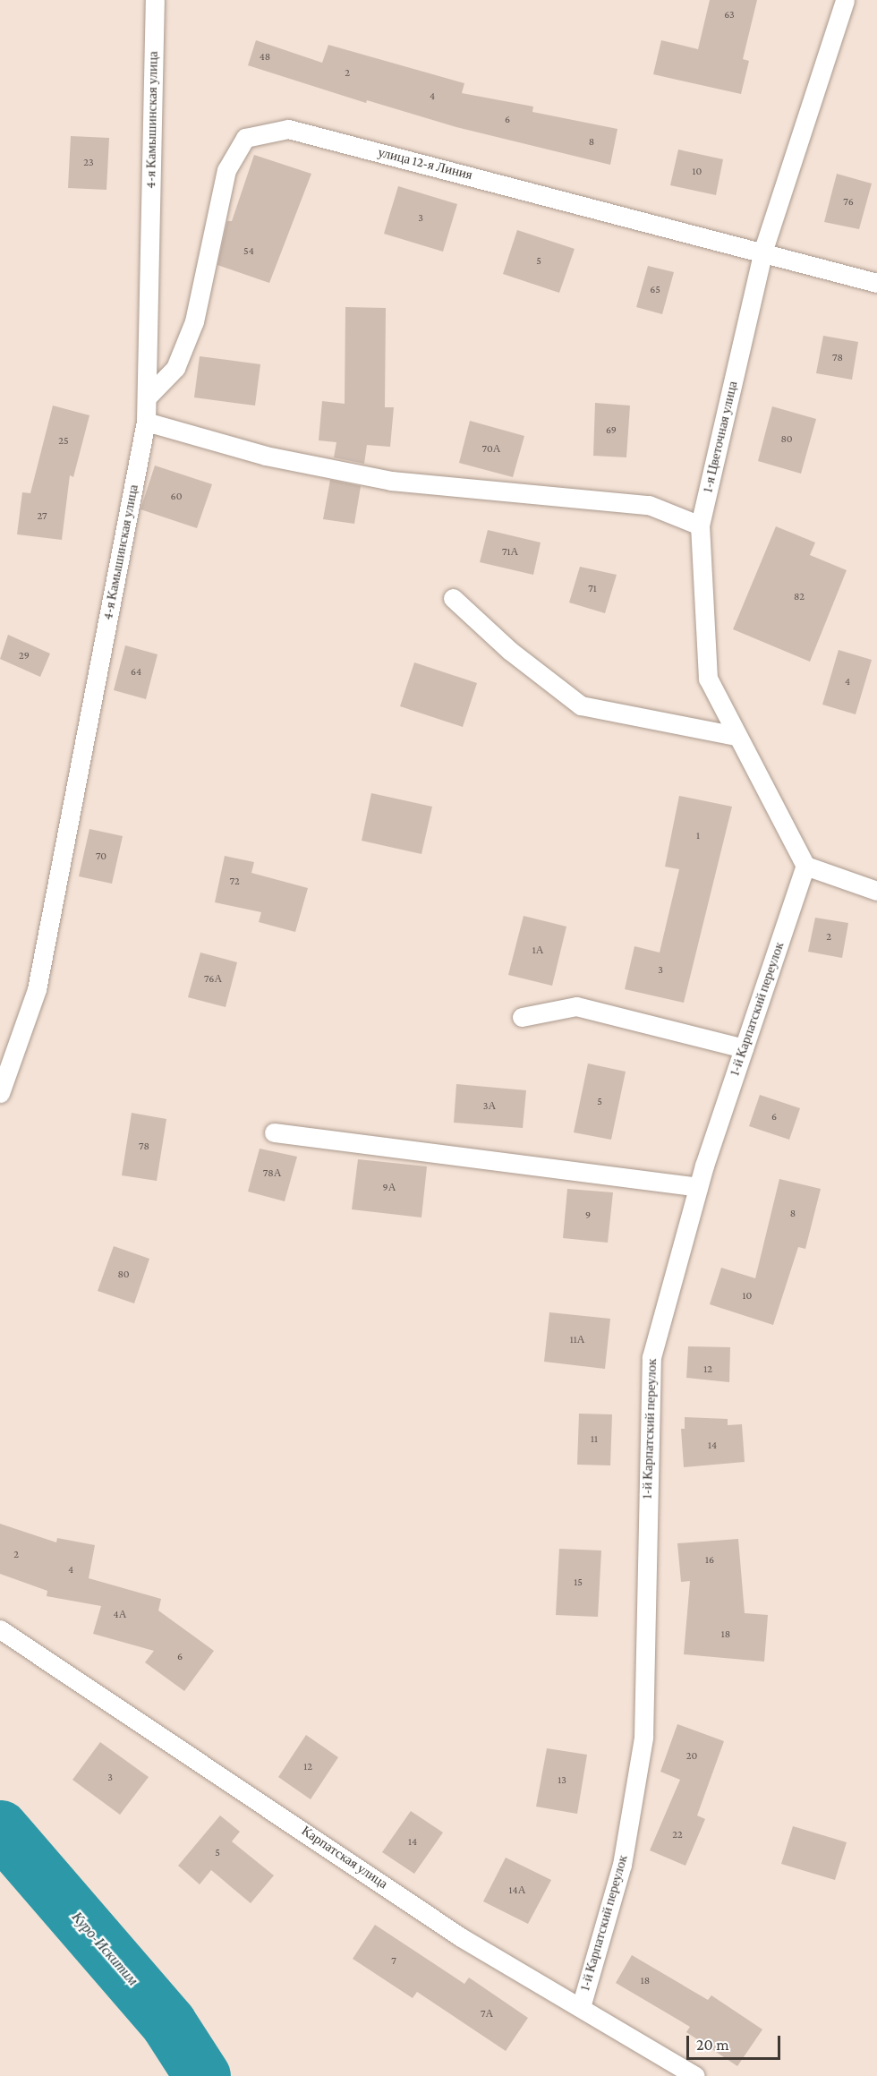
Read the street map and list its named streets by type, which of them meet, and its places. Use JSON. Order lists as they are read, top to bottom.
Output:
{
  "streets": {
    "lane": [
      "4-я Камышинская улица",
      "улица 12-я Линия",
      "1-я Цветочная улица",
      "1-й Карпатский переулок",
      "Карпатская улица"
    ]
  },
  "crossings": [
    ["4-я Камышинская улица", "улица 12-я Линия"],
    ["улица 12-я Линия", "1-я Цветочная улица"],
    ["1-я Цветочная улица", "1-й Карпатский переулок"],
    ["1-й Карпатский переулок", "Карпатская улица"]
  ],
  "water": ["Куро-Искитим"],
  "house_numbers": [
    "63",
    "48",
    "2",
    "4",
    "6",
    "8",
    "23",
    "10",
    "76",
    "3",
    "54",
    "5",
    "65",
    "78",
    "69",
    "80",
    "25",
    "70А",
    "60",
    "27",
    "71А",
    "71",
    "82",
    "29",
    "64",
    "4",
    "1",
    "70",
    "72",
    "2",
    "1А",
    "3",
    "76А",
    "5",
    "3А",
    "6",
    "78",
    "78А",
    "9А",
    "8",
    "9",
    "80",
    "10",
    "11А",
    "12",
    "11",
    "14",
    "2",
    "16",
    "4",
    "15",
    "4А",
    "18",
    "6",
    "20",
    "12",
    "3",
    "13",
    "22",
    "14",
    "5",
    "14А",
    "7",
    "18",
    "7А"
  ],
  "scale_bar": "20 m"
}
